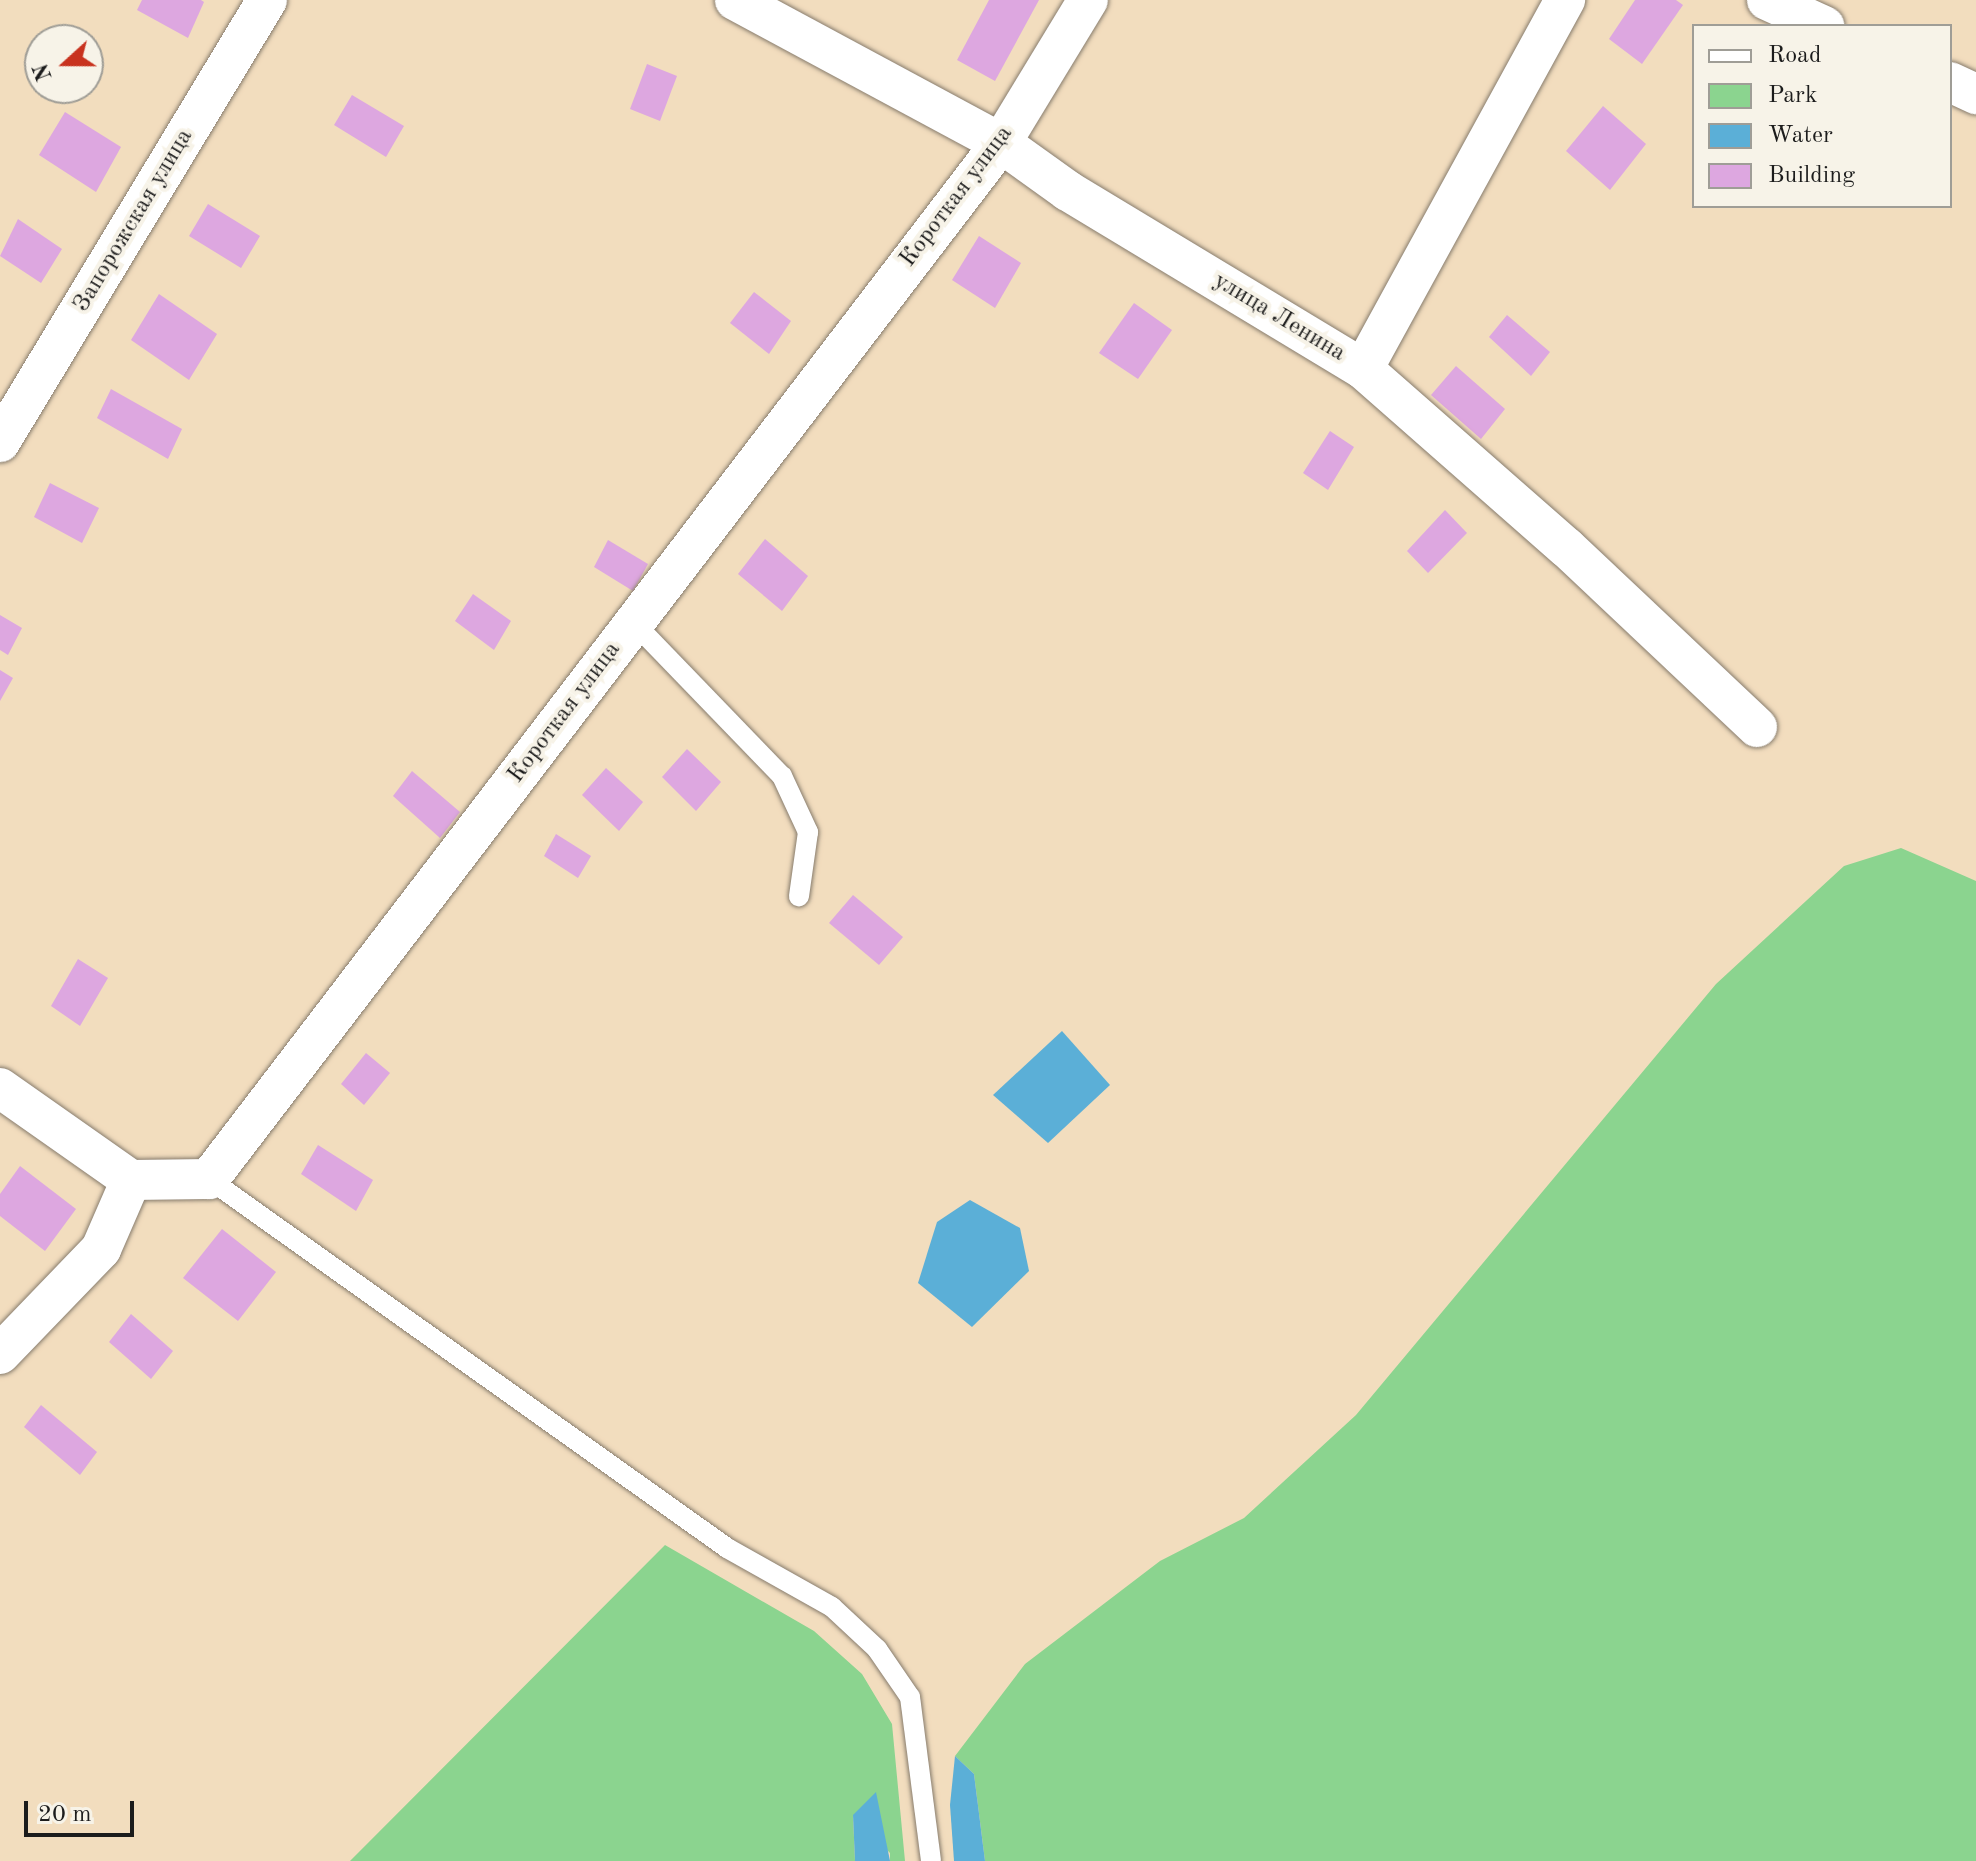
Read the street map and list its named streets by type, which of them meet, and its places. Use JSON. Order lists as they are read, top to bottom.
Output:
{
  "streets": {
    "street": ["Короткая улица", "Запорожская улица", "улица Ленина"]
  },
  "crossings": [
    ["Короткая улица", "улица Ленина"]
  ],
  "legend": [
    "Road",
    "Park",
    "Water",
    "Building"
  ],
  "scale_bar": "20 m",
  "north": "left"
}
